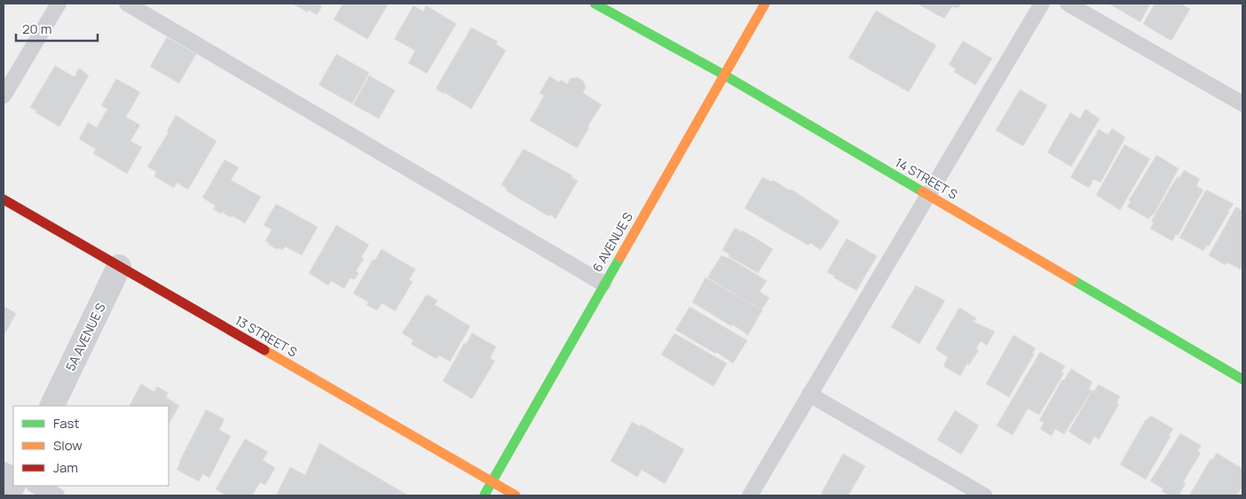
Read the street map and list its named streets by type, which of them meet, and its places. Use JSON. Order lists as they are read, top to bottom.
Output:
{
  "streets": {
    "street": [
      "14 STREET S",
      "6 AVENUE S",
      "13 STREET S",
      "5A AVENUE S"
    ]
  },
  "crossings": [
    ["14 STREET S", "6 AVENUE S"],
    ["6 AVENUE S", "13 STREET S"],
    ["13 STREET S", "5A AVENUE S"]
  ],
  "legend": ["Fast", "Slow", "Jam"],
  "scale_bar": "20 m"
}
